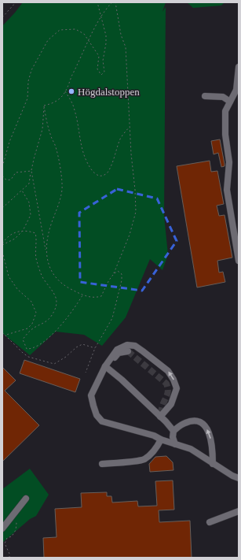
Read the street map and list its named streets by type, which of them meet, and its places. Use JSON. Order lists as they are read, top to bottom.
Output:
{
  "places": ["Högdalstoppen"]
}
